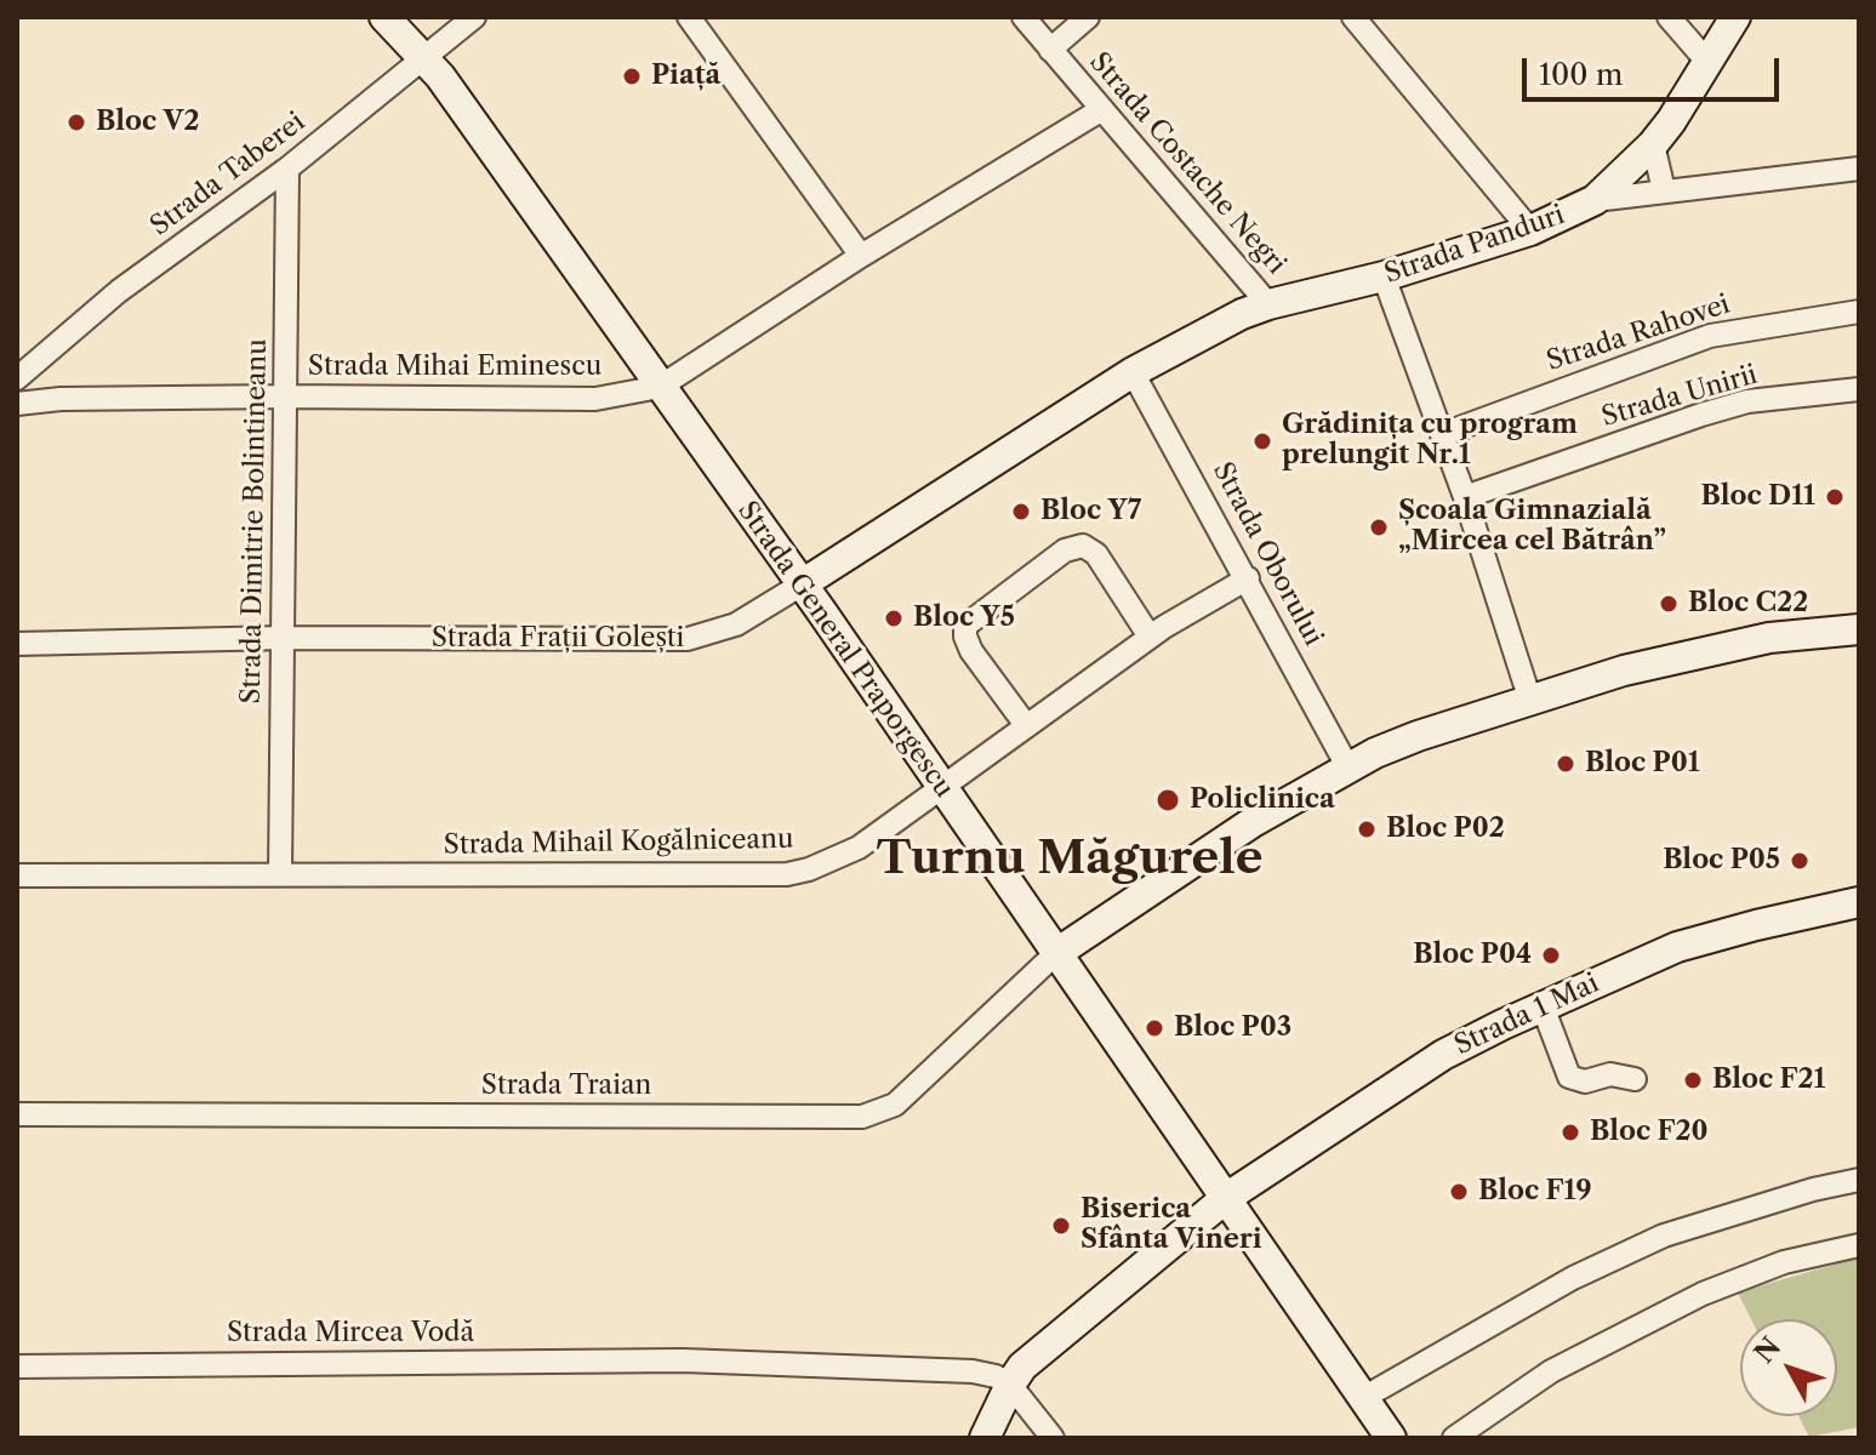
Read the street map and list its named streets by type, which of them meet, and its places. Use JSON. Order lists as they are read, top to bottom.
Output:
{
  "streets": {
    "main road": [
      "Strada Panduri",
      "Strada Frații Golești",
      "Strada General Praporgescu",
      "Strada 1 Mai"
    ],
    "street": [
      "Strada Costache Negri",
      "Strada Taberei",
      "Strada Rahovei",
      "Strada Mihai Eminescu",
      "Strada Unirii",
      "Strada Dimitrie Bolintineanu",
      "Strada Oborului",
      "Strada Mihail Kogălniceanu",
      "Strada Traian",
      "Strada Mircea Vodă"
    ]
  },
  "crossings": [
    ["Strada Costache Negri", "Strada Panduri"],
    ["Strada Costache Negri", "Strada Mihai Eminescu"],
    ["Strada Costache Negri", "Strada Frații Golești"],
    ["Strada Taberei", "Strada Dimitrie Bolintineanu"],
    ["Strada Taberei", "Strada General Praporgescu"],
    ["Strada Panduri", "Strada Frații Golești"],
    ["Strada Mihai Eminescu", "Strada Dimitrie Bolintineanu"],
    ["Strada Mihai Eminescu", "Strada General Praporgescu"],
    ["Strada Dimitrie Bolintineanu", "Strada Frații Golești"],
    ["Strada Dimitrie Bolintineanu", "Strada Mihail Kogălniceanu"],
    ["Strada Oborului", "Strada Frații Golești"],
    ["Strada Oborului", "Strada Mihail Kogălniceanu"],
    ["Strada Frații Golești", "Strada General Praporgescu"],
    ["Strada General Praporgescu", "Strada Mihail Kogălniceanu"],
    ["Strada General Praporgescu", "Strada 1 Mai"],
    ["Strada General Praporgescu", "Strada Traian"],
    ["Strada 1 Mai", "Strada Mircea Vodă"]
  ],
  "districts": ["Turnu Măgurele"],
  "places": [
    "Piață",
    "Bloc V2",
    "Grădinița cu program prelungit Nr.1",
    "Bloc D11",
    "Bloc Y7",
    "Școala Gimnazială „Mircea cel Bătrân”",
    "Bloc C22",
    "Bloc Y5",
    "Bloc P01",
    "Policlinica",
    "Bloc P02",
    "Bloc P05",
    "Bloc P04",
    "Bloc P03",
    "Bloc F21",
    "Bloc F20",
    "Bloc F19",
    "Biserica Sfânta Vineri"
  ],
  "scale_bar": "100 m",
  "north": "top left"
}
